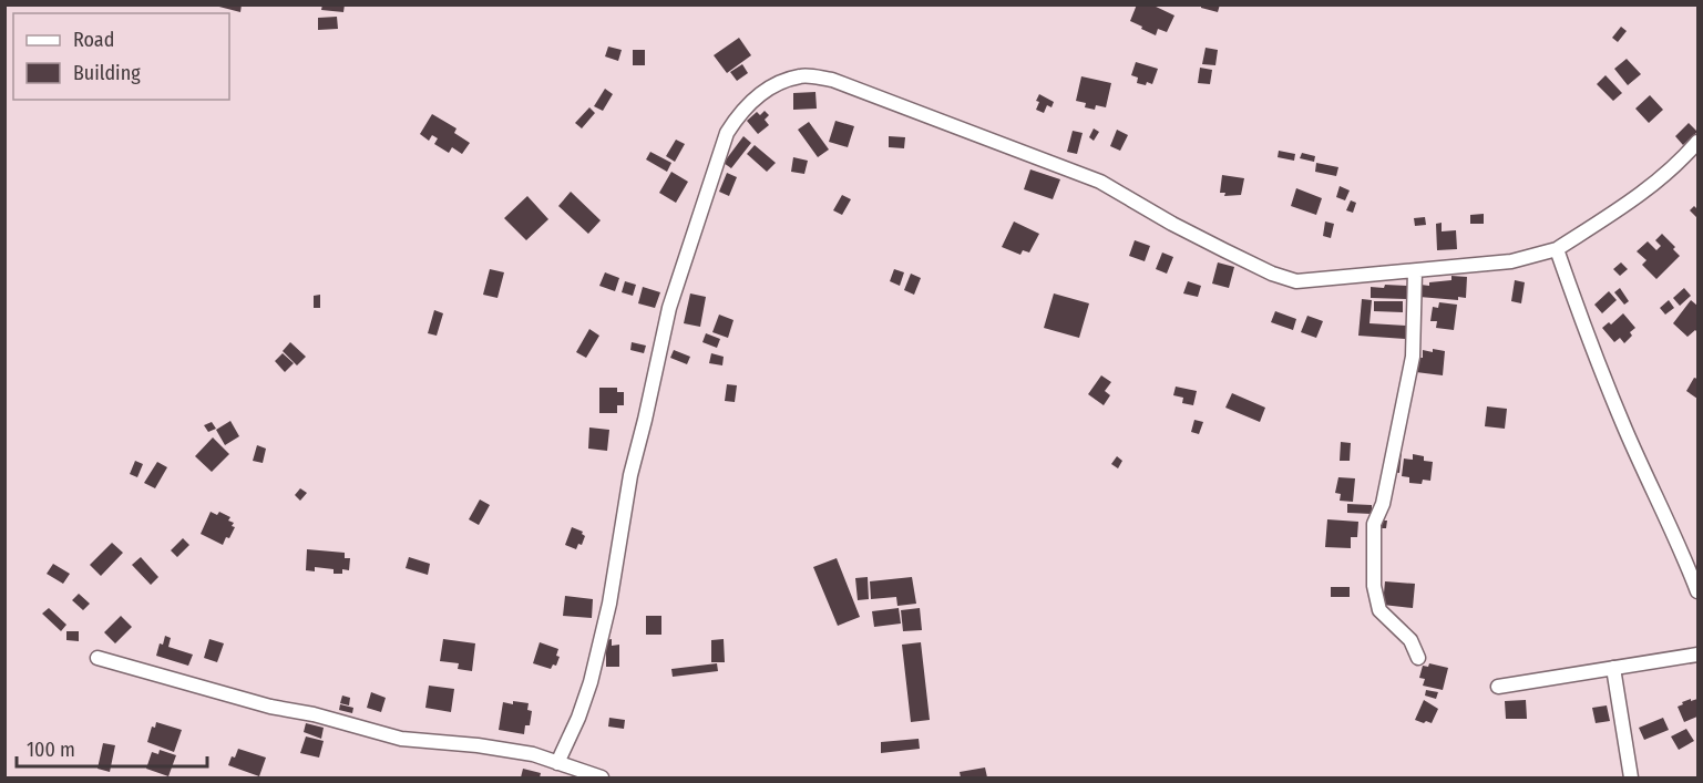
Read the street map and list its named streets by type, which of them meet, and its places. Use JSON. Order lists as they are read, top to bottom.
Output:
{
  "legend": ["Road", "Building"],
  "scale_bar": "100 m"
}
